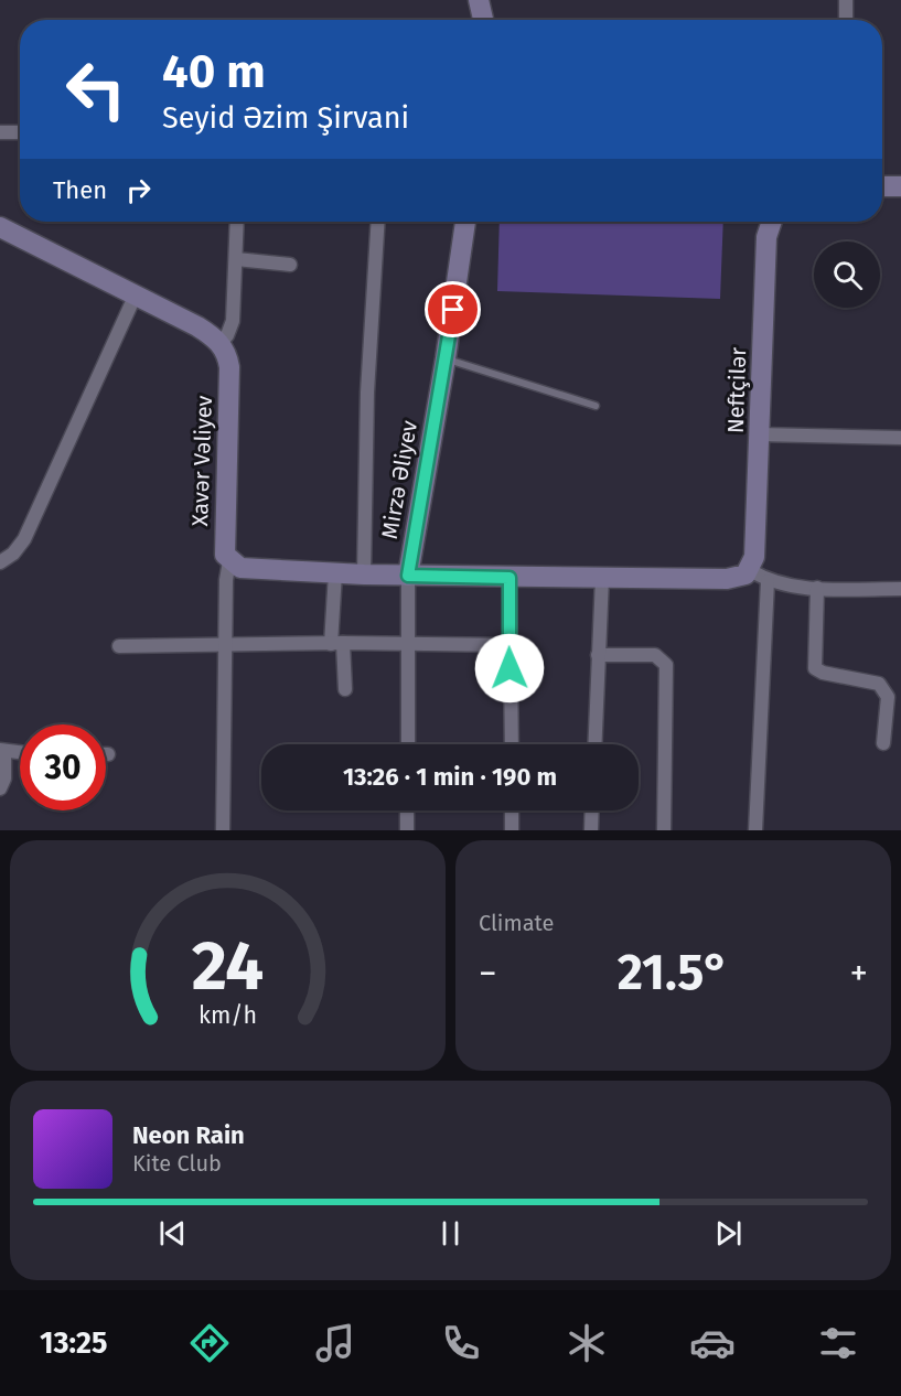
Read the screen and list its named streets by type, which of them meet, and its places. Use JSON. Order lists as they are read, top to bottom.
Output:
{
  "streets": {
    "street": ["Neftçilər", "Xavər Vəliyev", "Mirzə Əliyev"]
  },
  "page": {
    "turn": ["40 m", "Seyid Əzim Şirvani"],
    "then": "Then",
    "limit": "30",
    "trip": "13:26 · 1 min · 190 m",
    "tile": "Climate",
    "heat": ["−", "21.5°", "+"],
    "song": ["Neon Rain", "Kite Club"],
    "tabs": "13:25",
    "gauge": ["24", "km/h"]
  }
}
